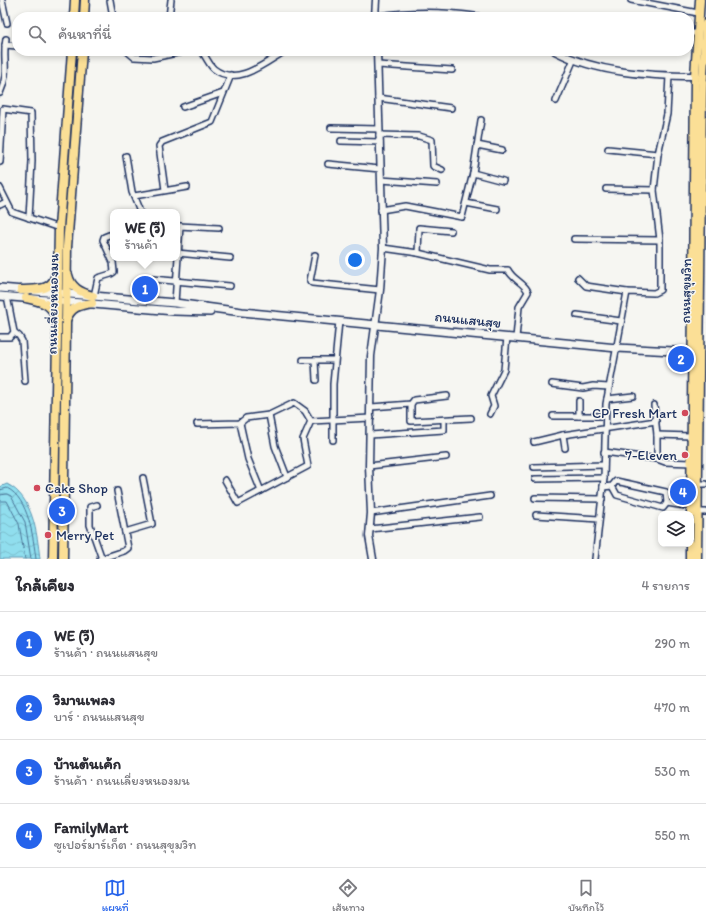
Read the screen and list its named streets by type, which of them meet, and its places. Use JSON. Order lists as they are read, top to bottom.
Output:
{
  "streets": {
    "main road": ["ถนนสุขุมวิท", "ถนนเลี่ยงหนองมน", "ถนนแสนสุข"]
  },
  "crossings": [
    ["ถนนสุขุมวิท", "ถนนแสนสุข"],
    ["ถนนเลี่ยงหนองมน", "ถนนแสนสุข"]
  ],
  "places": [
    "CP Fresh Mart",
    "7-Eleven",
    "Cake Shop",
    "Merry Pet"
  ],
  "page": {
    "search": "ค้นหาที่นี่",
    "popup": ["WE (วี)", "ร้านค้า"],
    "pins": [
      "1",
      "2",
      "4",
      "3"
    ],
    "heading": ["ใกล้เคียง", "4 รายการ"],
    "list": [
      {
        "mark": "1",
        "name": "WE (วี)",
        "note": "ร้านค้า · ถนนแสนสุข",
        "value": "290 m"
      },
      {
        "mark": "2",
        "name": "วิมานเพลง",
        "note": "บาร์ · ถนนแสนสุข",
        "value": "470 m"
      },
      {
        "mark": "3",
        "name": "บ้านต้นเค้ก",
        "note": "ร้านค้า · ถนนเลี่ยงหนองมน",
        "value": "530 m"
      },
      {
        "mark": "4",
        "name": "FamilyMart",
        "note": "ซูเปอร์มาร์เก็ต · ถนนสุขุมวิท",
        "value": "550 m"
      }
    ],
    "nav": ["แผนที่", "เส้นทาง", "บันทึกไว้"]
  }
}
